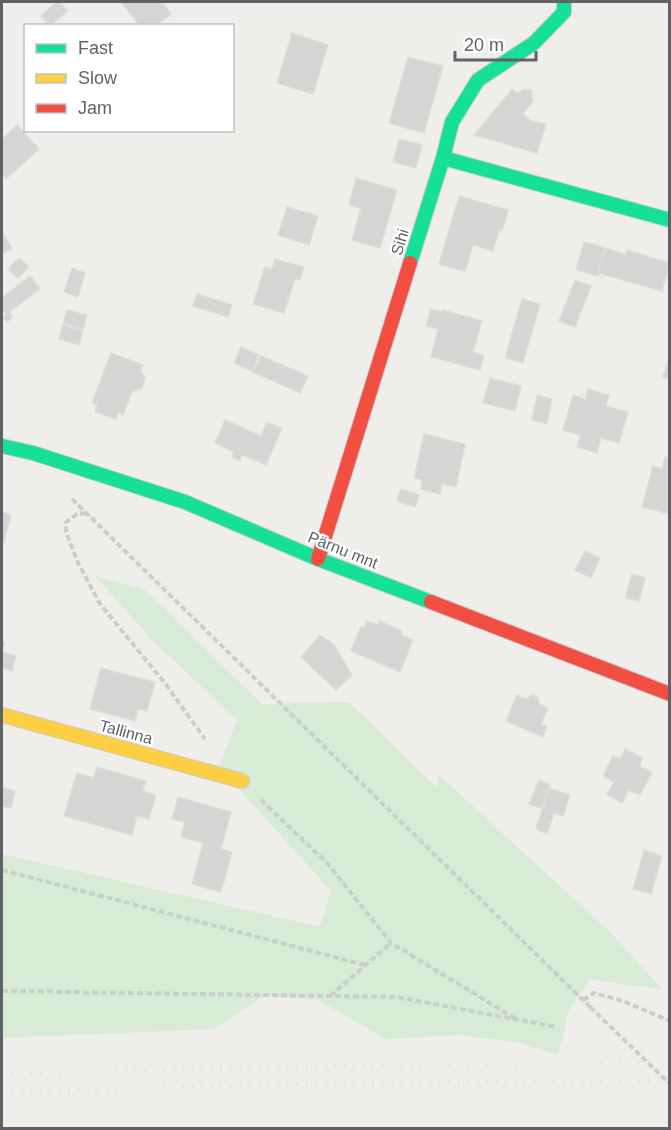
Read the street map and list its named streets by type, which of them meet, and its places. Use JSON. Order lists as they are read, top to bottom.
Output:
{
  "streets": {
    "street": ["Sihi", "Pärnu mnt", "Tallinna"]
  },
  "crossings": [
    ["Sihi", "Pärnu mnt"]
  ],
  "legend": ["Fast", "Slow", "Jam"],
  "scale_bar": "20 m"
}
